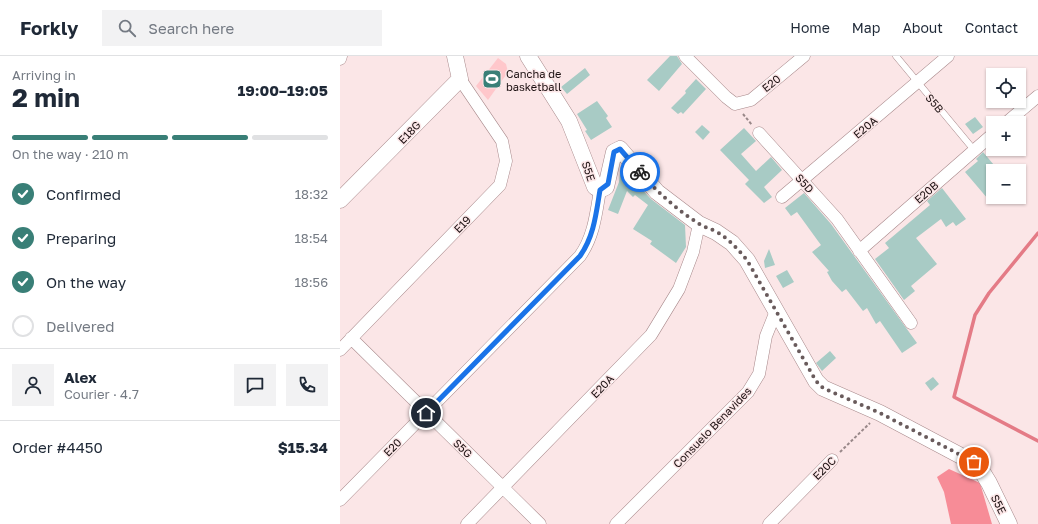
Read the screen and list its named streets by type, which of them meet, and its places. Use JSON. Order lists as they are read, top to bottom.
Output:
{
  "streets": {
    "street": [
      "E20",
      "E20A",
      "E18G",
      "S5E",
      "S5D",
      "E20B",
      "E19",
      "Consuelo Benavides",
      "S5G",
      "E20C"
    ],
    "lane": ["S5B"]
  },
  "crossings": [
    ["E20", "S5E"],
    ["E20", "S5G"],
    ["S5B", "E20A"],
    ["S5B", "E20B"],
    ["E20A", "S5E"],
    ["E20A", "S5D"],
    ["E20A", "S5G"],
    ["E18G", "E19"],
    ["S5E", "Consuelo Benavides"],
    ["S5E", "E20C"],
    ["S5D", "E20B"],
    ["E19", "S5G"]
  ],
  "places": {
    "sports": ["Cancha de basketball"]
  },
  "page": {
    "header": "Forkly",
    "search": "Search here",
    "nav": [
      "Home",
      "Map",
      "About",
      "Contact"
    ],
    "heading": ["2 min", "Arriving in", "19:00–19:05"],
    "panel": [
      "Alex",
      "Courier · 4.7",
      "Order #4450",
      "$15.34"
    ],
    "map_buttons": ["+", "−"],
    "bar": "On the way · 210 m",
    "list": [
      ["Confirmed", "18:32"],
      ["Preparing", "18:54"],
      ["On the way", "18:56"],
      "Delivered"
    ]
  }
}
